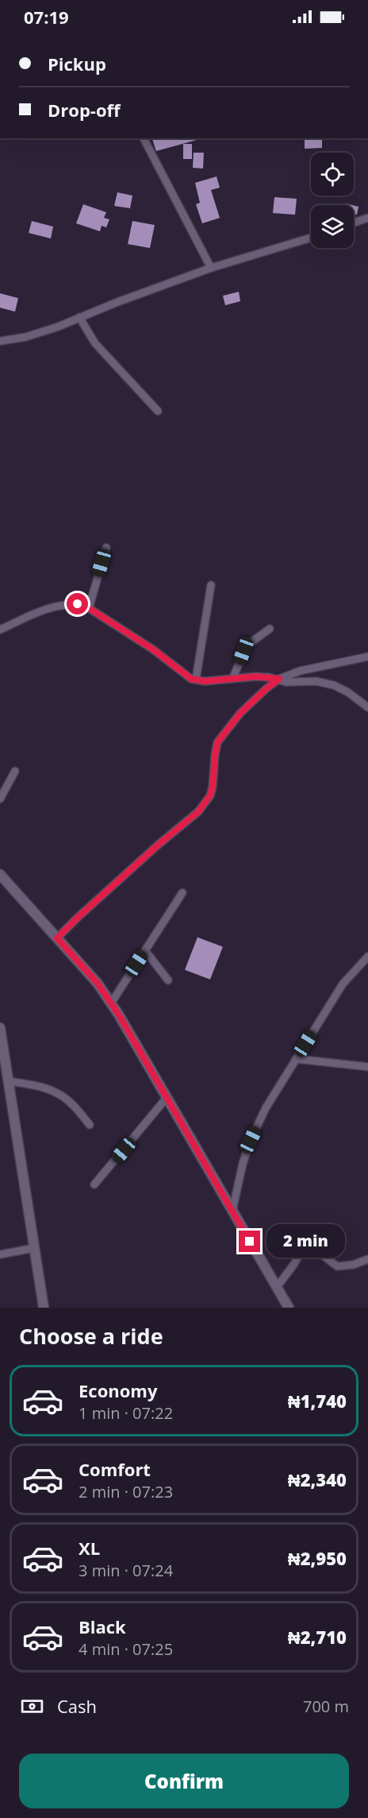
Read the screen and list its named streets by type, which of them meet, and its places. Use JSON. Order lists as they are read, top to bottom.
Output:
{
  "page": {
    "status": "07:19",
    "banner": ["Pickup", "Drop-off"],
    "bubble": "2 min",
    "heading": "Choose a ride",
    "list": [
      {
        "name": "Economy",
        "note": "1 min · 07:22",
        "value": "₦1,740"
      },
      {
        "name": "Comfort",
        "note": "2 min · 07:23",
        "value": "₦2,340"
      },
      {
        "name": "XL",
        "note": "3 min · 07:24",
        "value": "₦2,950"
      },
      {
        "name": "Black",
        "note": "4 min · 07:25",
        "value": "₦2,710"
      }
    ],
    "pay": ["Cash", "700 m"],
    "buttons": "Confirm"
  }
}
